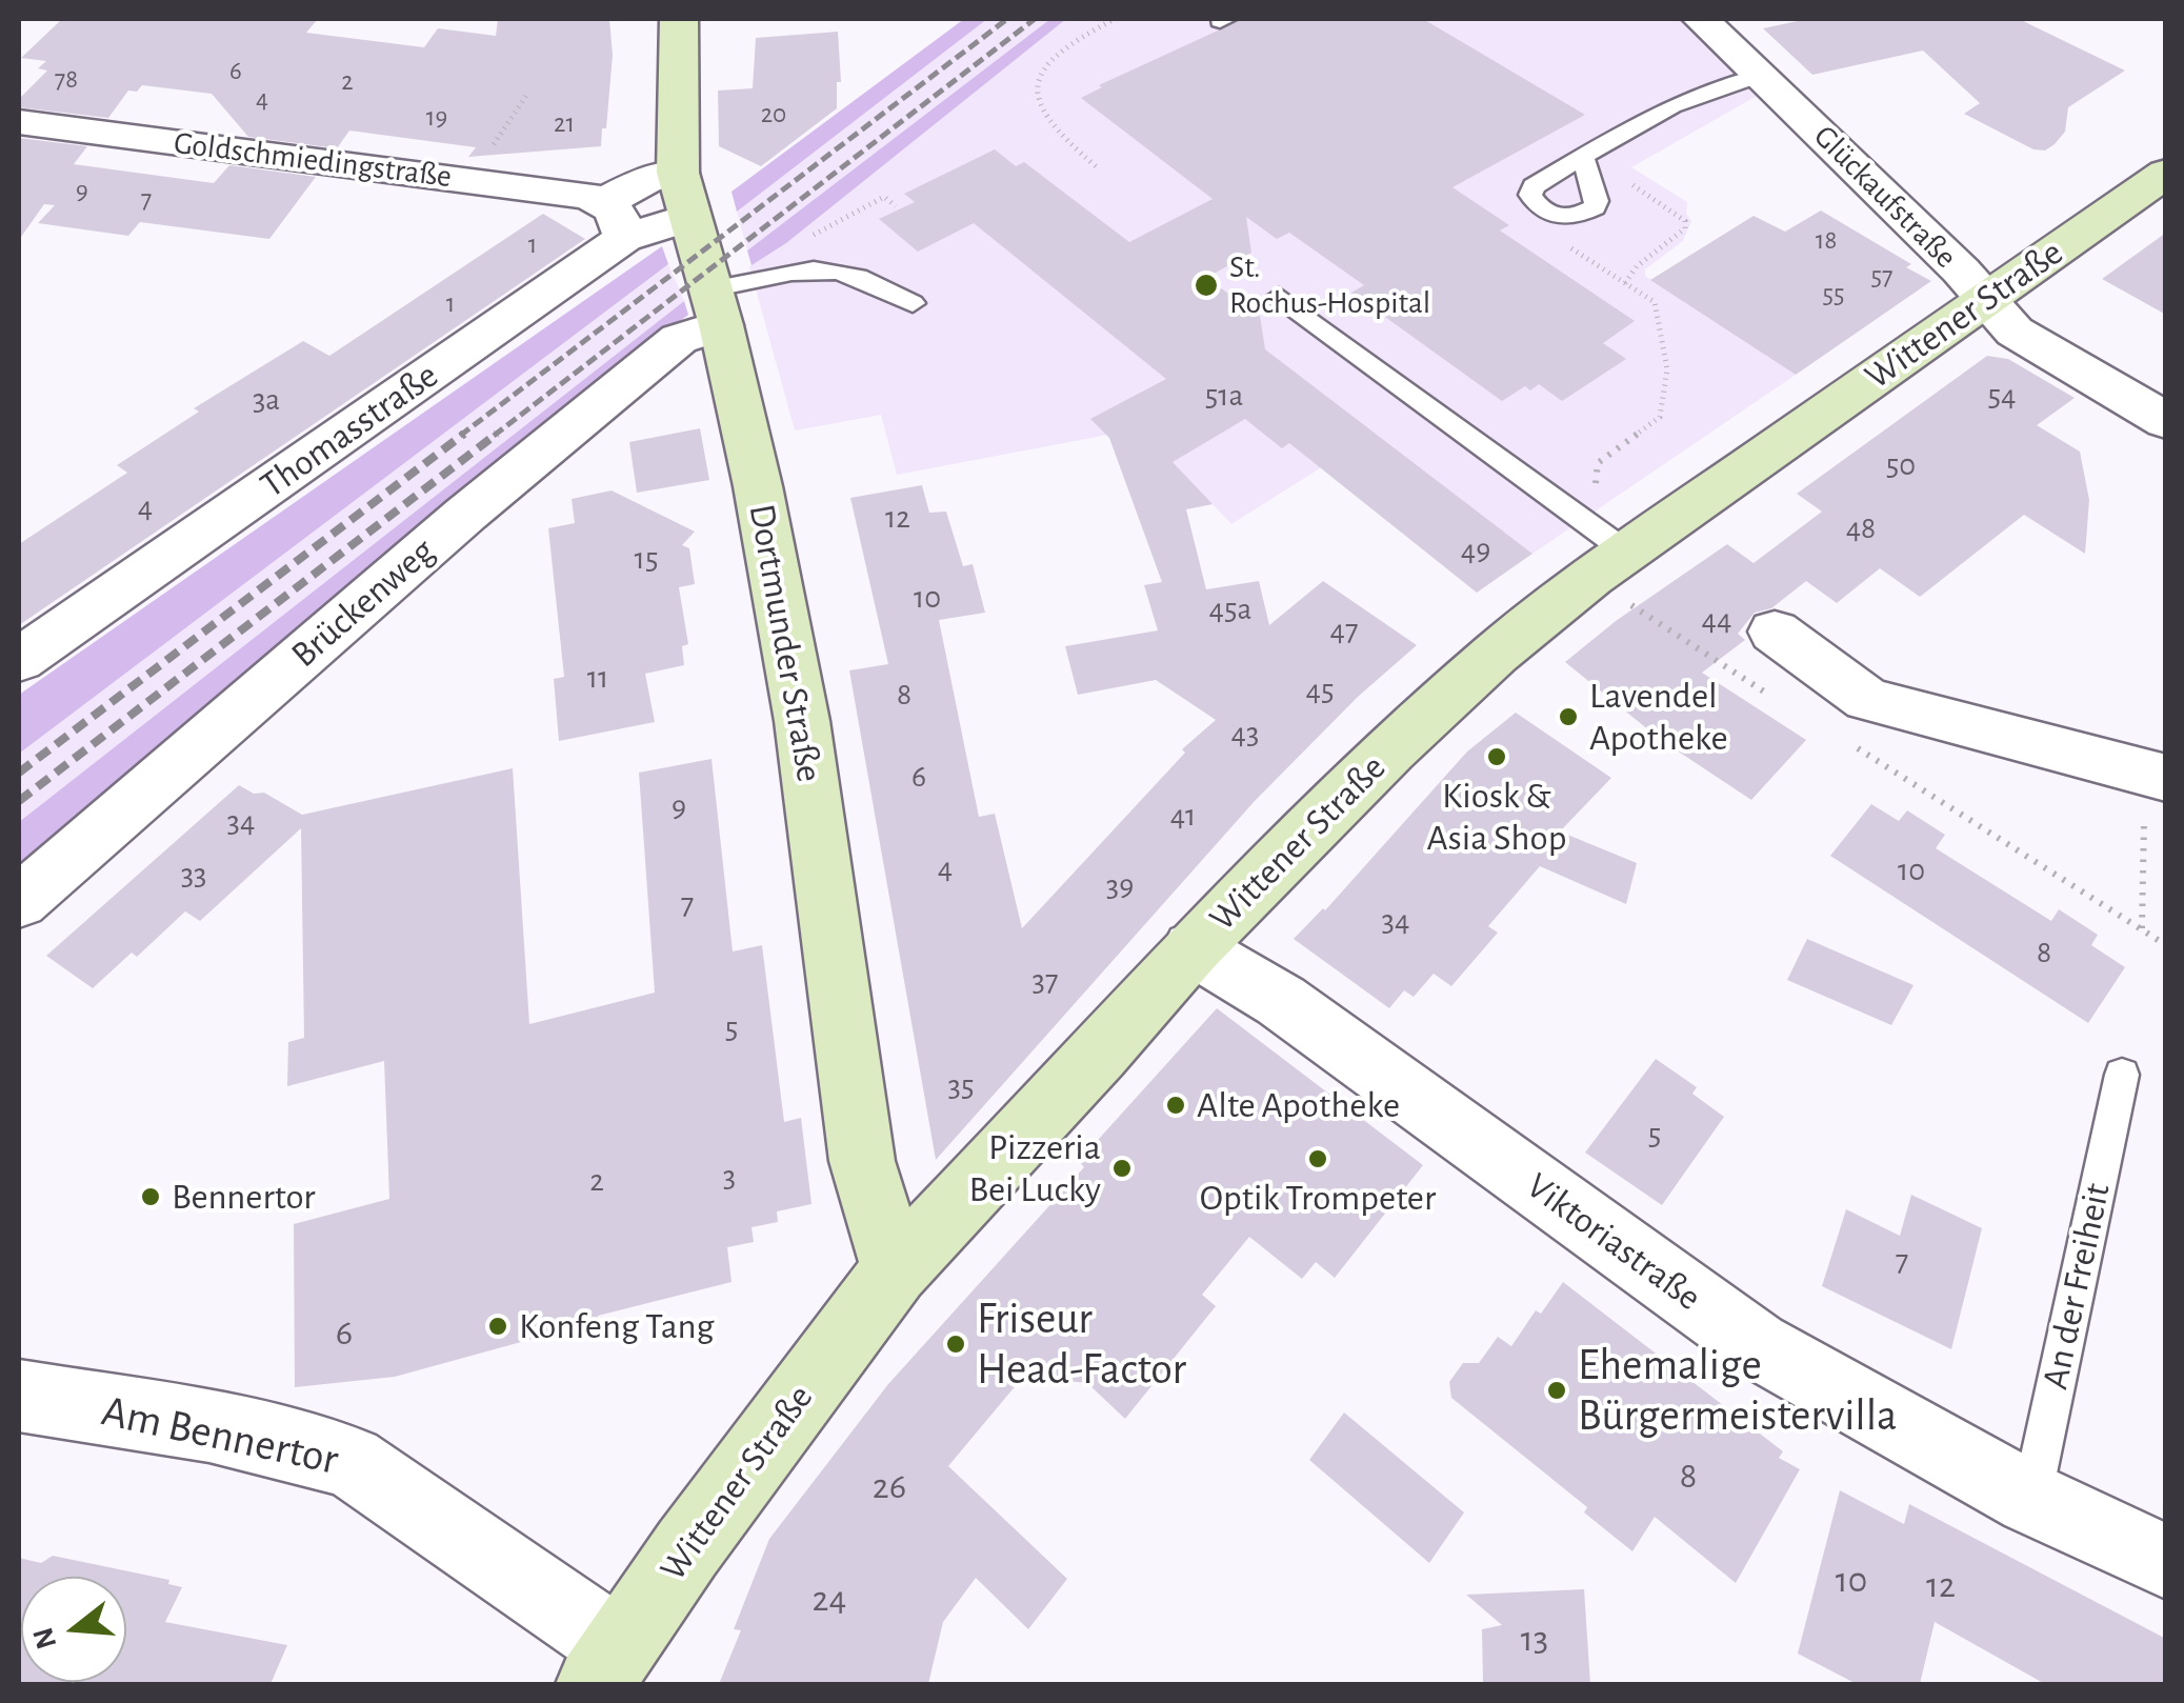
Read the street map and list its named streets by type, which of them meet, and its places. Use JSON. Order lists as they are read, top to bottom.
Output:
{
  "streets": {
    "street": [
      "Goldschmiedingstraße",
      "Glückaufstraße",
      "Wittener Straße",
      "Thomasstraße",
      "Brückenweg",
      "Dortmunder Straße",
      "Viktoriastraße",
      "Am Bennertor"
    ],
    "lane": ["An der Freiheit"]
  },
  "crossings": [
    ["Goldschmiedingstraße", "Thomasstraße"],
    ["Glückaufstraße", "Wittener Straße"],
    ["Wittener Straße", "Dortmunder Straße"],
    ["Wittener Straße", "Viktoriastraße"],
    ["Wittener Straße", "Am Bennertor"],
    ["Thomasstraße", "Dortmunder Straße"],
    ["Brückenweg", "Dortmunder Straße"],
    ["Viktoriastraße", "An der Freiheit"]
  ],
  "places": [
    "St. Rochus-Hospital",
    "Lavendel Apotheke",
    "Kiosk & Asia Shop",
    "Alte Apotheke",
    "Optik Trompeter",
    "Pizzeria Bei Lucky",
    "Bennertor",
    "Konfeng Tang",
    "Friseur Head-Factor",
    "Ehemalige Bürgermeistervilla"
  ],
  "house_numbers": [
    "6",
    "78",
    "2",
    "4",
    "20",
    "19",
    "21",
    "9",
    "7",
    "18",
    "1",
    "57",
    "55",
    "1",
    "51a",
    "54",
    "3a",
    "50",
    "4",
    "12",
    "48",
    "49",
    "15",
    "10",
    "45a",
    "44",
    "47",
    "11",
    "45",
    "8",
    "43",
    "6",
    "9",
    "41",
    "34",
    "4",
    "10",
    "33",
    "39",
    "7",
    "34",
    "8",
    "37",
    "5",
    "35",
    "5",
    "3",
    "2",
    "7",
    "6",
    "8",
    "26",
    "10",
    "12",
    "24",
    "13"
  ],
  "north": "left"
}
